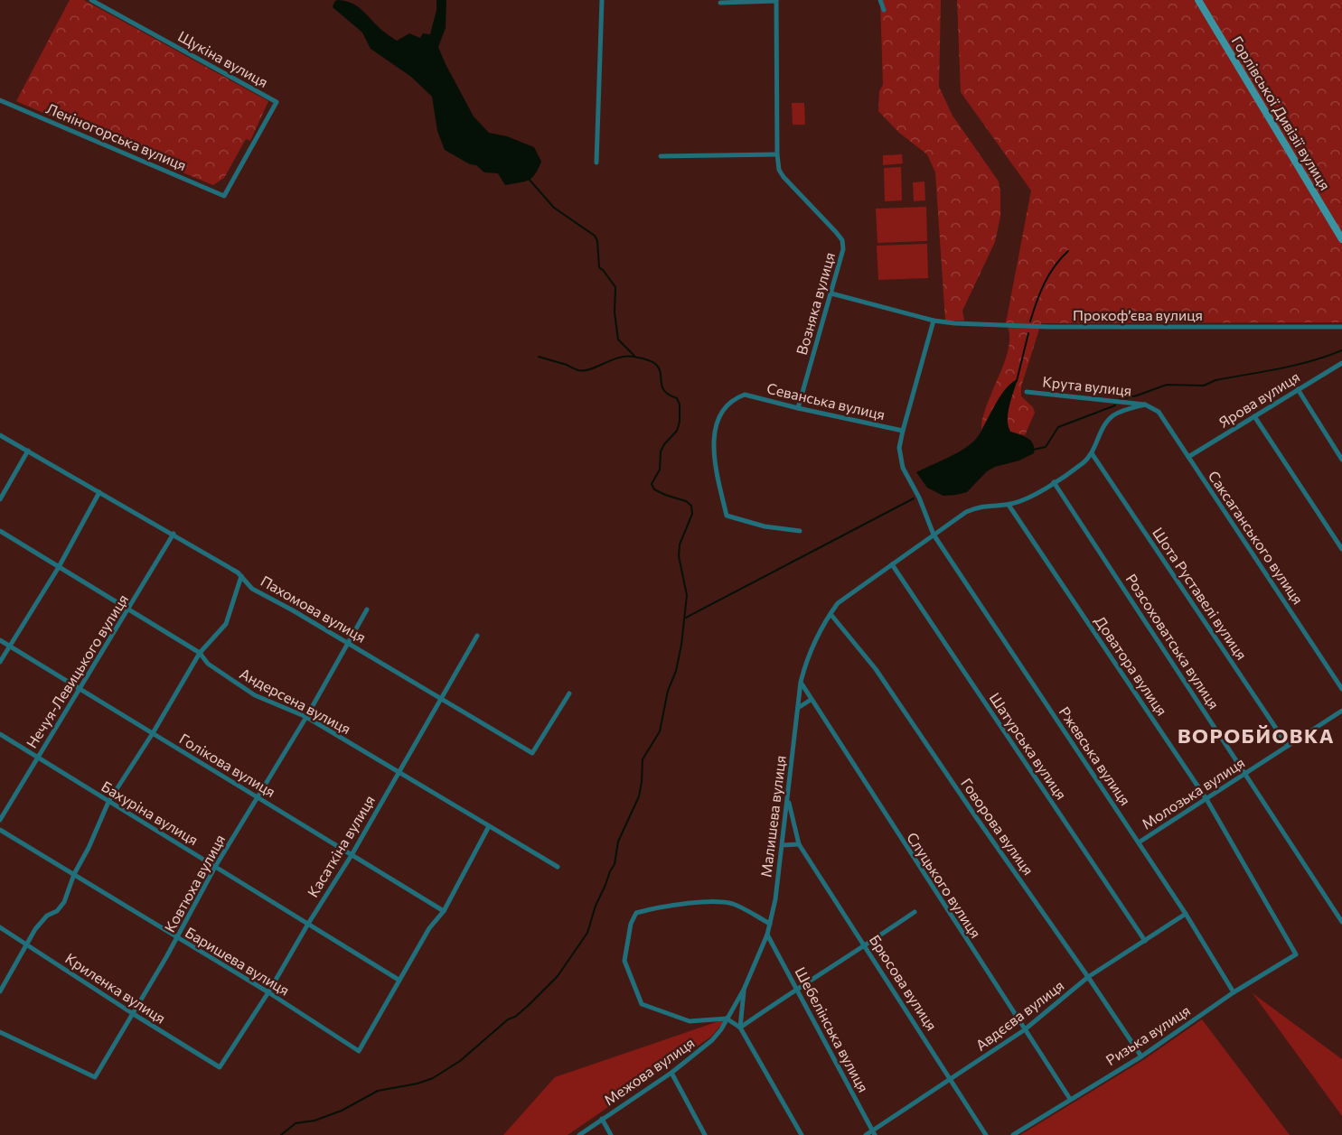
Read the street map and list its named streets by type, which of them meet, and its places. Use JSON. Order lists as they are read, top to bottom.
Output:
{
  "streets": {
    "main road": ["Горлівської Дивізії вулиця"],
    "street": [
      "Щукіна вулиця",
      "Леніногорська вулиця",
      "Возняка вулиця",
      "Прокоф’єва вулиця",
      "Крута вулиця",
      "Ярова вулиця",
      "Севанська вулиця",
      "Саксаганського вулиця",
      "Шота Руставелі вулиця",
      "Пахомова вулиця",
      "Розсоховатська вулиця",
      "Доватора вулиця",
      "Нечуя-Левицького вулиця",
      "Андерсена вулиця",
      "Шатурська вулиця",
      "Ржевська вулиця",
      "Голікова вулиця",
      "Молозька вулиця",
      "Бахуріна вулиця",
      "Малишева вулиця",
      "Говорова вулиця",
      "Касаткіна вулиця",
      "Ковтюха вулиця",
      "Слуцького вулиця",
      "Баришева вулиця",
      "Брюсова вулиця",
      "Криленка вулиця",
      "Авдєєва вулиця",
      "Шебелінська вулиця",
      "Ризька вулиця",
      "Межова вулиця"
    ]
  },
  "crossings": [
    ["Щукіна вулиця", "Леніногорська вулиця"],
    ["Возняка вулиця", "Прокоф’єва вулиця"],
    ["Возняка вулиця", "Севанська вулиця"],
    ["Прокоф’єва вулиця", "Севанська вулиця"],
    ["Крута вулиця", "Саксаганського вулиця"],
    ["Ярова вулиця", "Саксаганського вулиця"],
    ["Севанська вулиця", "Ржевська вулиця"],
    ["Севанська вулиця", "Малишева вулиця"],
    ["Шота Руставелі вулиця", "Молозька вулиця"],
    ["Шота Руставелі вулиця", "Малишева вулиця"],
    ["Пахомова вулиця", "Нечуя-Левицького вулиця"],
    ["Пахомова вулиця", "Касаткіна вулиця"],
    ["Пахомова вулиця", "Ковтюха вулиця"],
    ["Розсоховатська вулиця", "Молозька вулиця"],
    ["Розсоховатська вулиця", "Малишева вулиця"],
    ["Доватора вулиця", "Молозька вулиця"],
    ["Доватора вулиця", "Малишева вулиця"],
    ["Доватора вулиця", "Ризька вулиця"],
    ["Нечуя-Левицького вулиця", "Андерсена вулиця"],
    ["Нечуя-Левицького вулиця", "Голікова вулиця"],
    ["Нечуя-Левицького вулиця", "Бахуріна вулиця"],
    ["Андерсена вулиця", "Касаткіна вулиця"],
    ["Андерсена вулиця", "Ковтюха вулиця"],
    ["Шатурська вулиця", "Малишева вулиця"],
    ["Шатурська вулиця", "Авдєєва вулиця"],
    ["Ржевська вулиця", "Молозька вулиця"],
    ["Ржевська вулиця", "Малишева вулиця"],
    ["Ржевська вулиця", "Авдєєва вулиця"],
    ["Ржевська вулиця", "Ризька вулиця"],
    ["Голікова вулиця", "Касаткіна вулиця"],
    ["Голікова вулиця", "Ковтюха вулиця"],
    ["Бахуріна вулиця", "Касаткіна вулиця"],
    ["Бахуріна вулиця", "Ковтюха вулиця"],
    ["Бахуріна вулиця", "Баришева вулиця"],
    ["Малишева вулиця", "Говорова вулиця"],
    ["Малишева вулиця", "Слуцького вулиця"],
    ["Малишева вулиця", "Брюсова вулиця"],
    ["Малишева вулиця", "Шебелінська вулиця"],
    ["Малишева вулиця", "Межова вулиця"],
    ["Говорова вулиця", "Авдєєва вулиця"],
    ["Говорова вулиця", "Ризька вулиця"],
    ["Касаткіна вулиця", "Баришева вулиця"],
    ["Касаткіна вулиця", "Криленка вулиця"],
    ["Ковтюха вулиця", "Баришева вулиця"],
    ["Ковтюха вулиця", "Криленка вулиця"],
    ["Слуцького вулиця", "Авдєєва вулиця"],
    ["Слуцького вулиця", "Ризька вулиця"],
    ["Брюсова вулиця", "Авдєєва вулиця"],
    ["Авдєєва вулиця", "Шебелінська вулиця"],
    ["Шебелінська вулиця", "Межова вулиця"]
  ],
  "districts": ["ВОРОБЙОВКА"]
}
